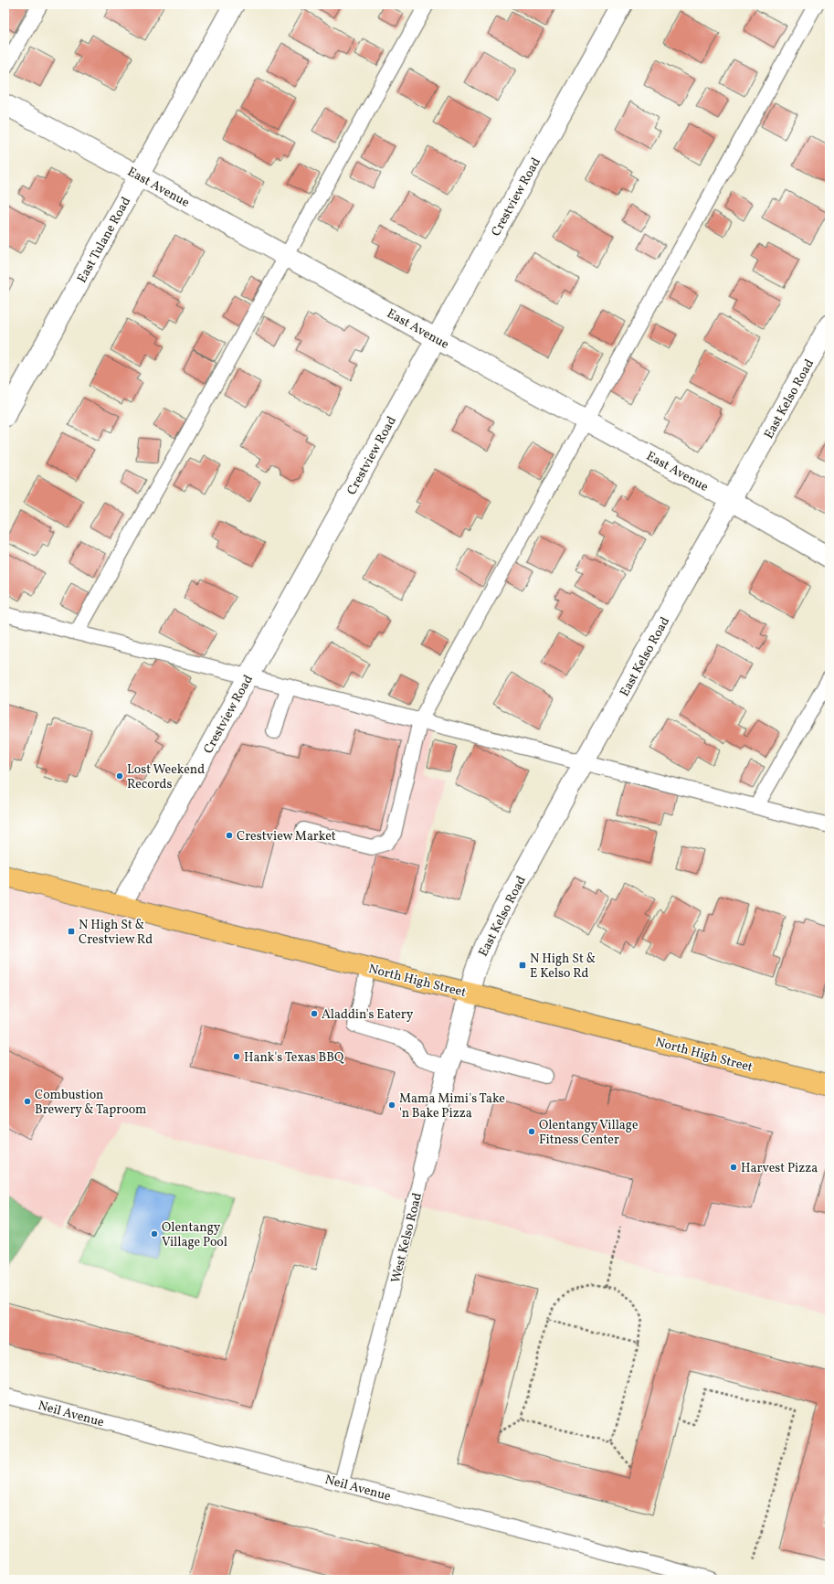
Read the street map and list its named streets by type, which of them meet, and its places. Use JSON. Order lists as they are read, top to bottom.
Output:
{
  "streets": {
    "main road": ["North High Street"],
    "street": [
      "East Avenue",
      "Crestview Road",
      "East Tulane Road",
      "East Kelso Road",
      "West Kelso Road"
    ],
    "lane": ["Neil Avenue"]
  },
  "crossings": [
    ["East Avenue", "Crestview Road"],
    ["East Avenue", "East Tulane Road"],
    ["East Avenue", "East Kelso Road"],
    ["Crestview Road", "North High Street"],
    ["East Kelso Road", "North High Street"],
    ["East Kelso Road", "West Kelso Road"],
    ["North High Street", "West Kelso Road"],
    ["West Kelso Road", "Neil Avenue"]
  ],
  "places": {
    "other": [
      "Lost Weekend Records",
      "Crestview Market",
      "Aladdin's Eatery",
      "Hank's Texas BBQ",
      "Combustion Brewery & Taproom",
      "Mama Mimi's Take 'n Bake Pizza",
      "Olentangy Village Fitness Center",
      "Harvest Pizza",
      "Olentangy Village Pool"
    ],
    "transit": ["N High St & Crestview Rd", "N High St & E Kelso Rd"]
  }
}
